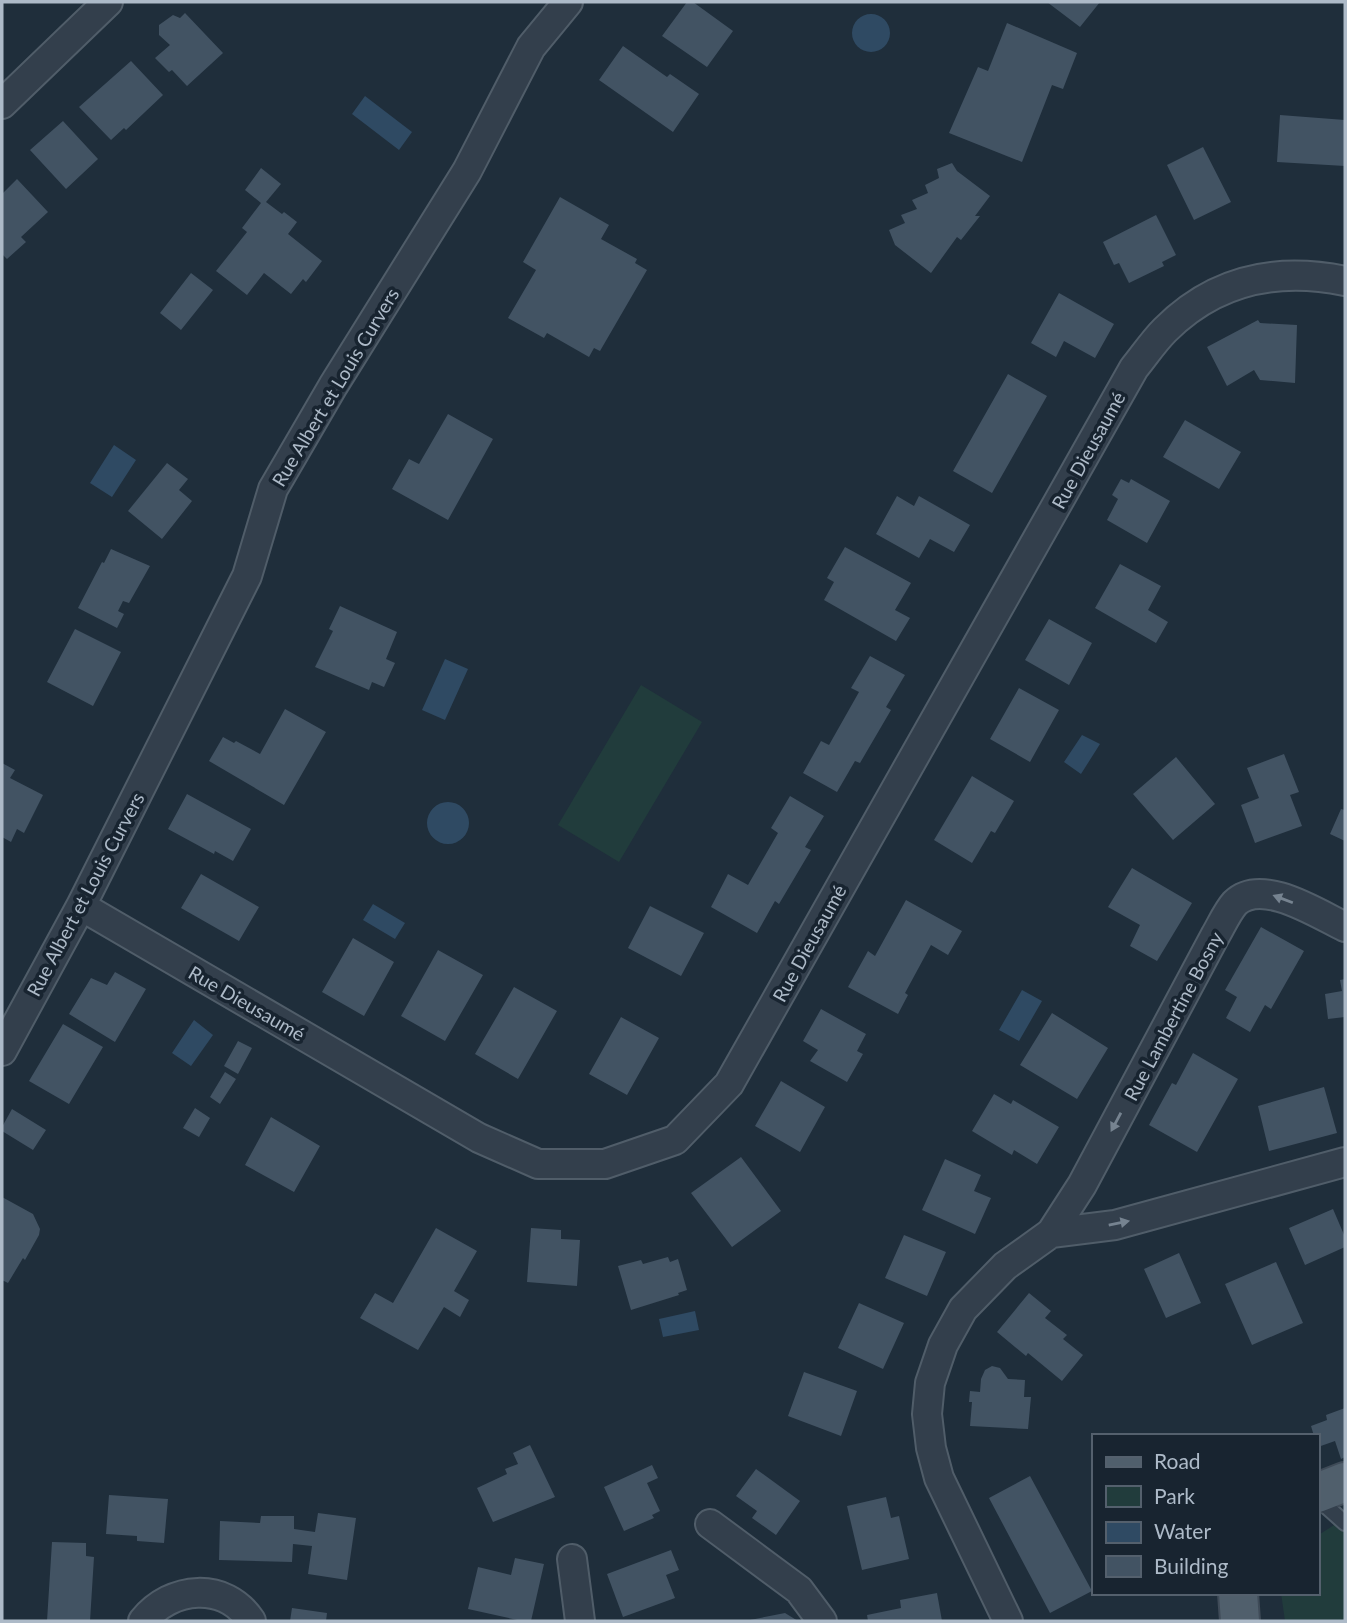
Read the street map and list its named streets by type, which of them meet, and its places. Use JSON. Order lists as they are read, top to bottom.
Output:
{
  "streets": {
    "street": ["Rue Albert et Louis Curvers", "Rue Dieusaumé", "Rue Lambertine Bosny"]
  },
  "crossings": [
    ["Rue Albert et Louis Curvers", "Rue Dieusaumé"]
  ],
  "legend": [
    "Road",
    "Park",
    "Water",
    "Building"
  ]
}
